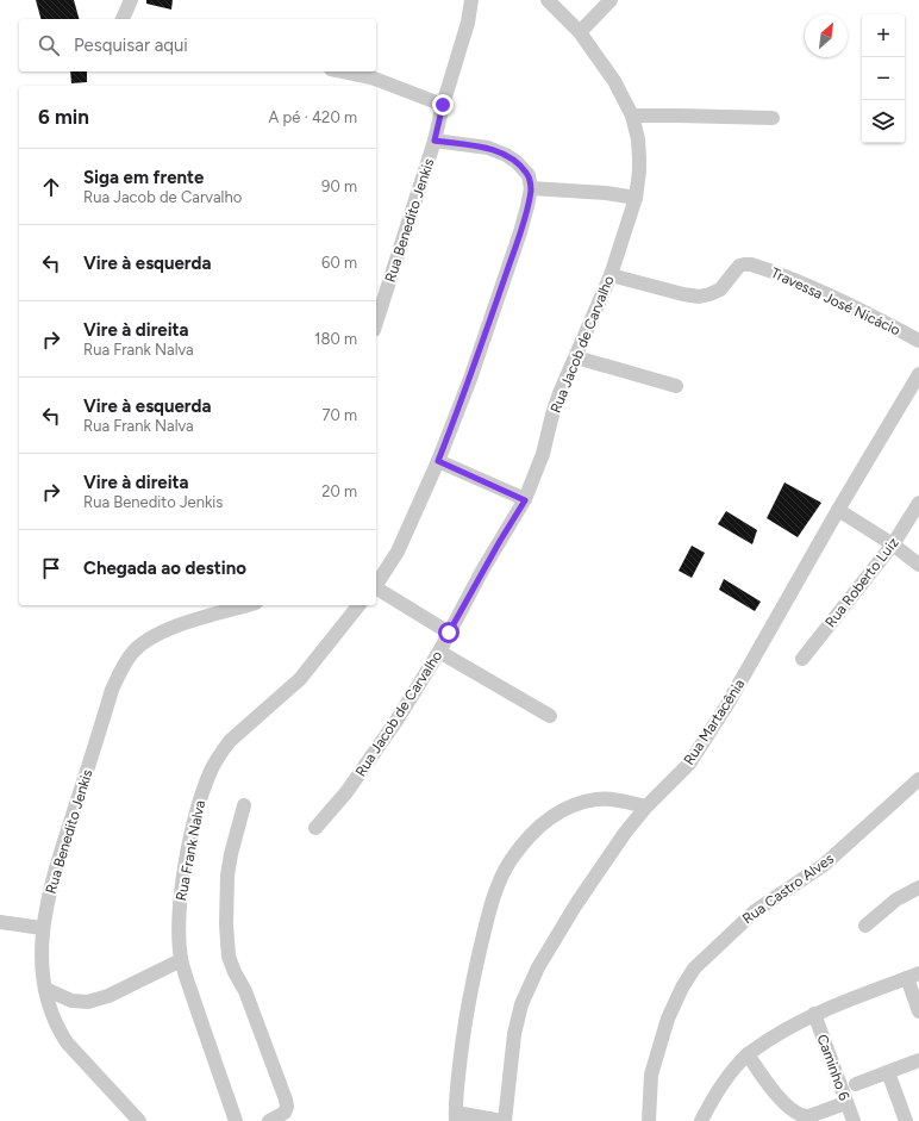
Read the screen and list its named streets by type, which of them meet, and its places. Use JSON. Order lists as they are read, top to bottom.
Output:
{
  "streets": {
    "street": [
      "Rua Benedito Jenkis",
      "Travessa José Nicácio",
      "Rua Jacob de Carvalho",
      "Rua Roberto Luiz",
      "Rua Martacênia",
      "Rua Frank Nalva",
      "Rua Castro Alves",
      "Caminho 6"
    ]
  },
  "crossings": [
    ["Travessa José Nicácio", "Rua Jacob de Carvalho"]
  ],
  "north": "top right",
  "page": {
    "map_buttons": ["+", "−"],
    "search": "Pesquisar aqui",
    "heading": ["6 min", "A pé · 420 m"],
    "list": [
      ["Siga em frente", "Rua Jacob de Carvalho", "90 m"],
      ["Vire à esquerda", "60 m"],
      ["Vire à direita", "Rua Frank Nalva", "180 m"],
      ["Vire à esquerda", "Rua Frank Nalva", "70 m"],
      ["Vire à direita", "Rua Benedito Jenkis", "20 m"],
      "Chegada ao destino"
    ]
  }
}
